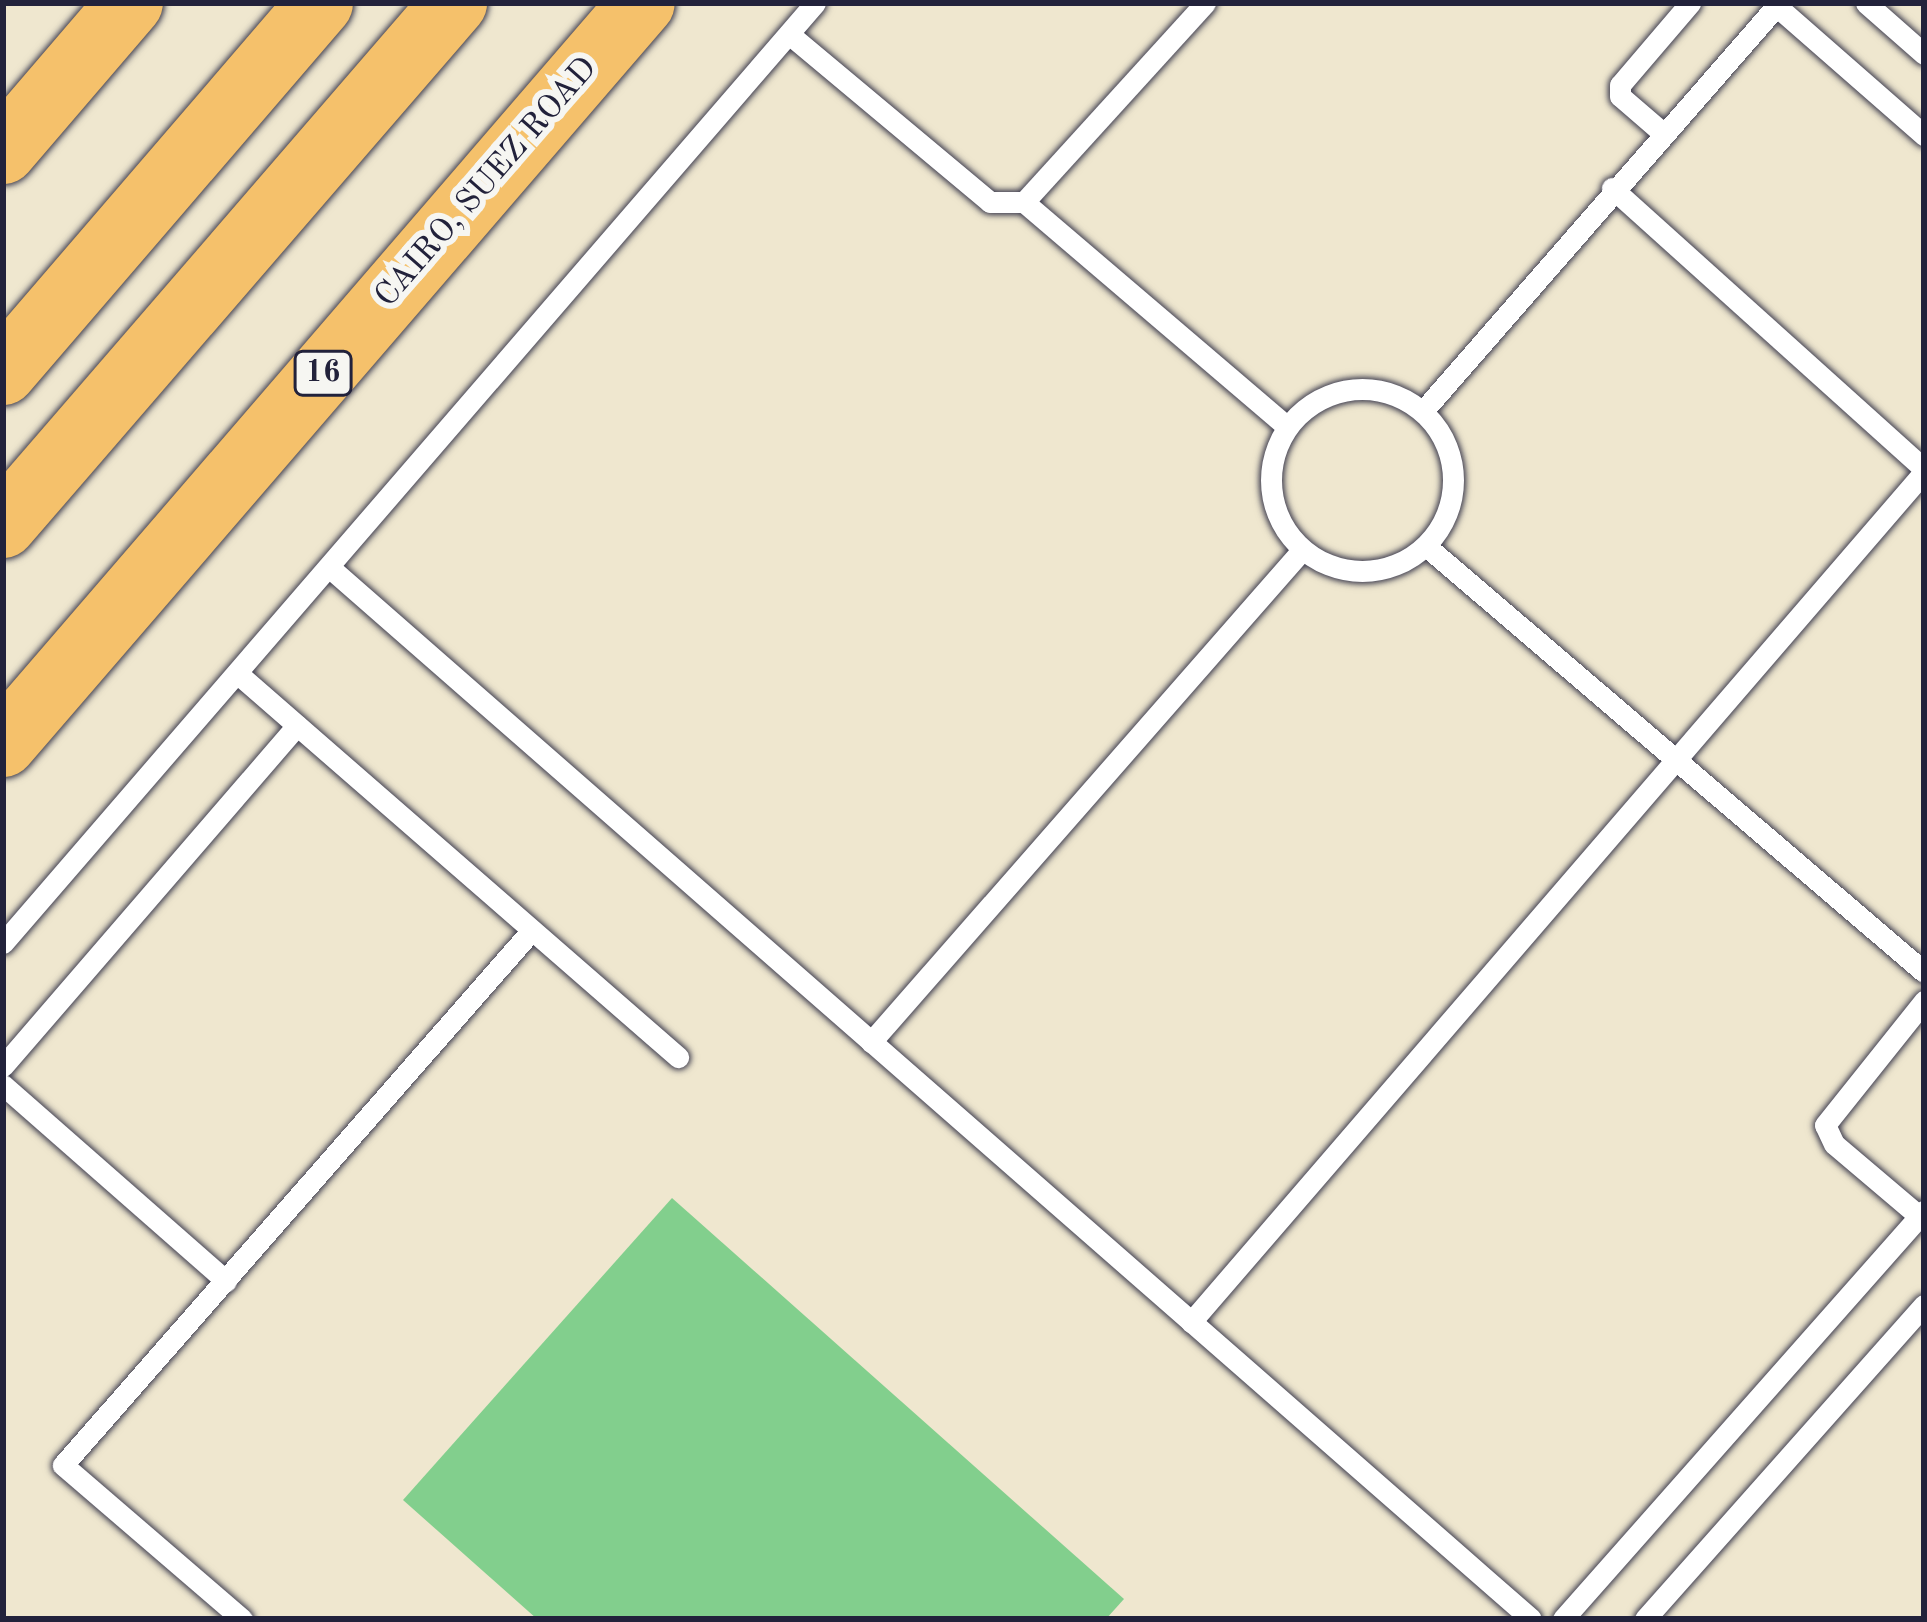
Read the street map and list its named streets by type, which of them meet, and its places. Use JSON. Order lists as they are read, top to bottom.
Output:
{
  "streets": {
    "main road": ["CAIRO, SUEZ ROAD", "16"]
  }
}
